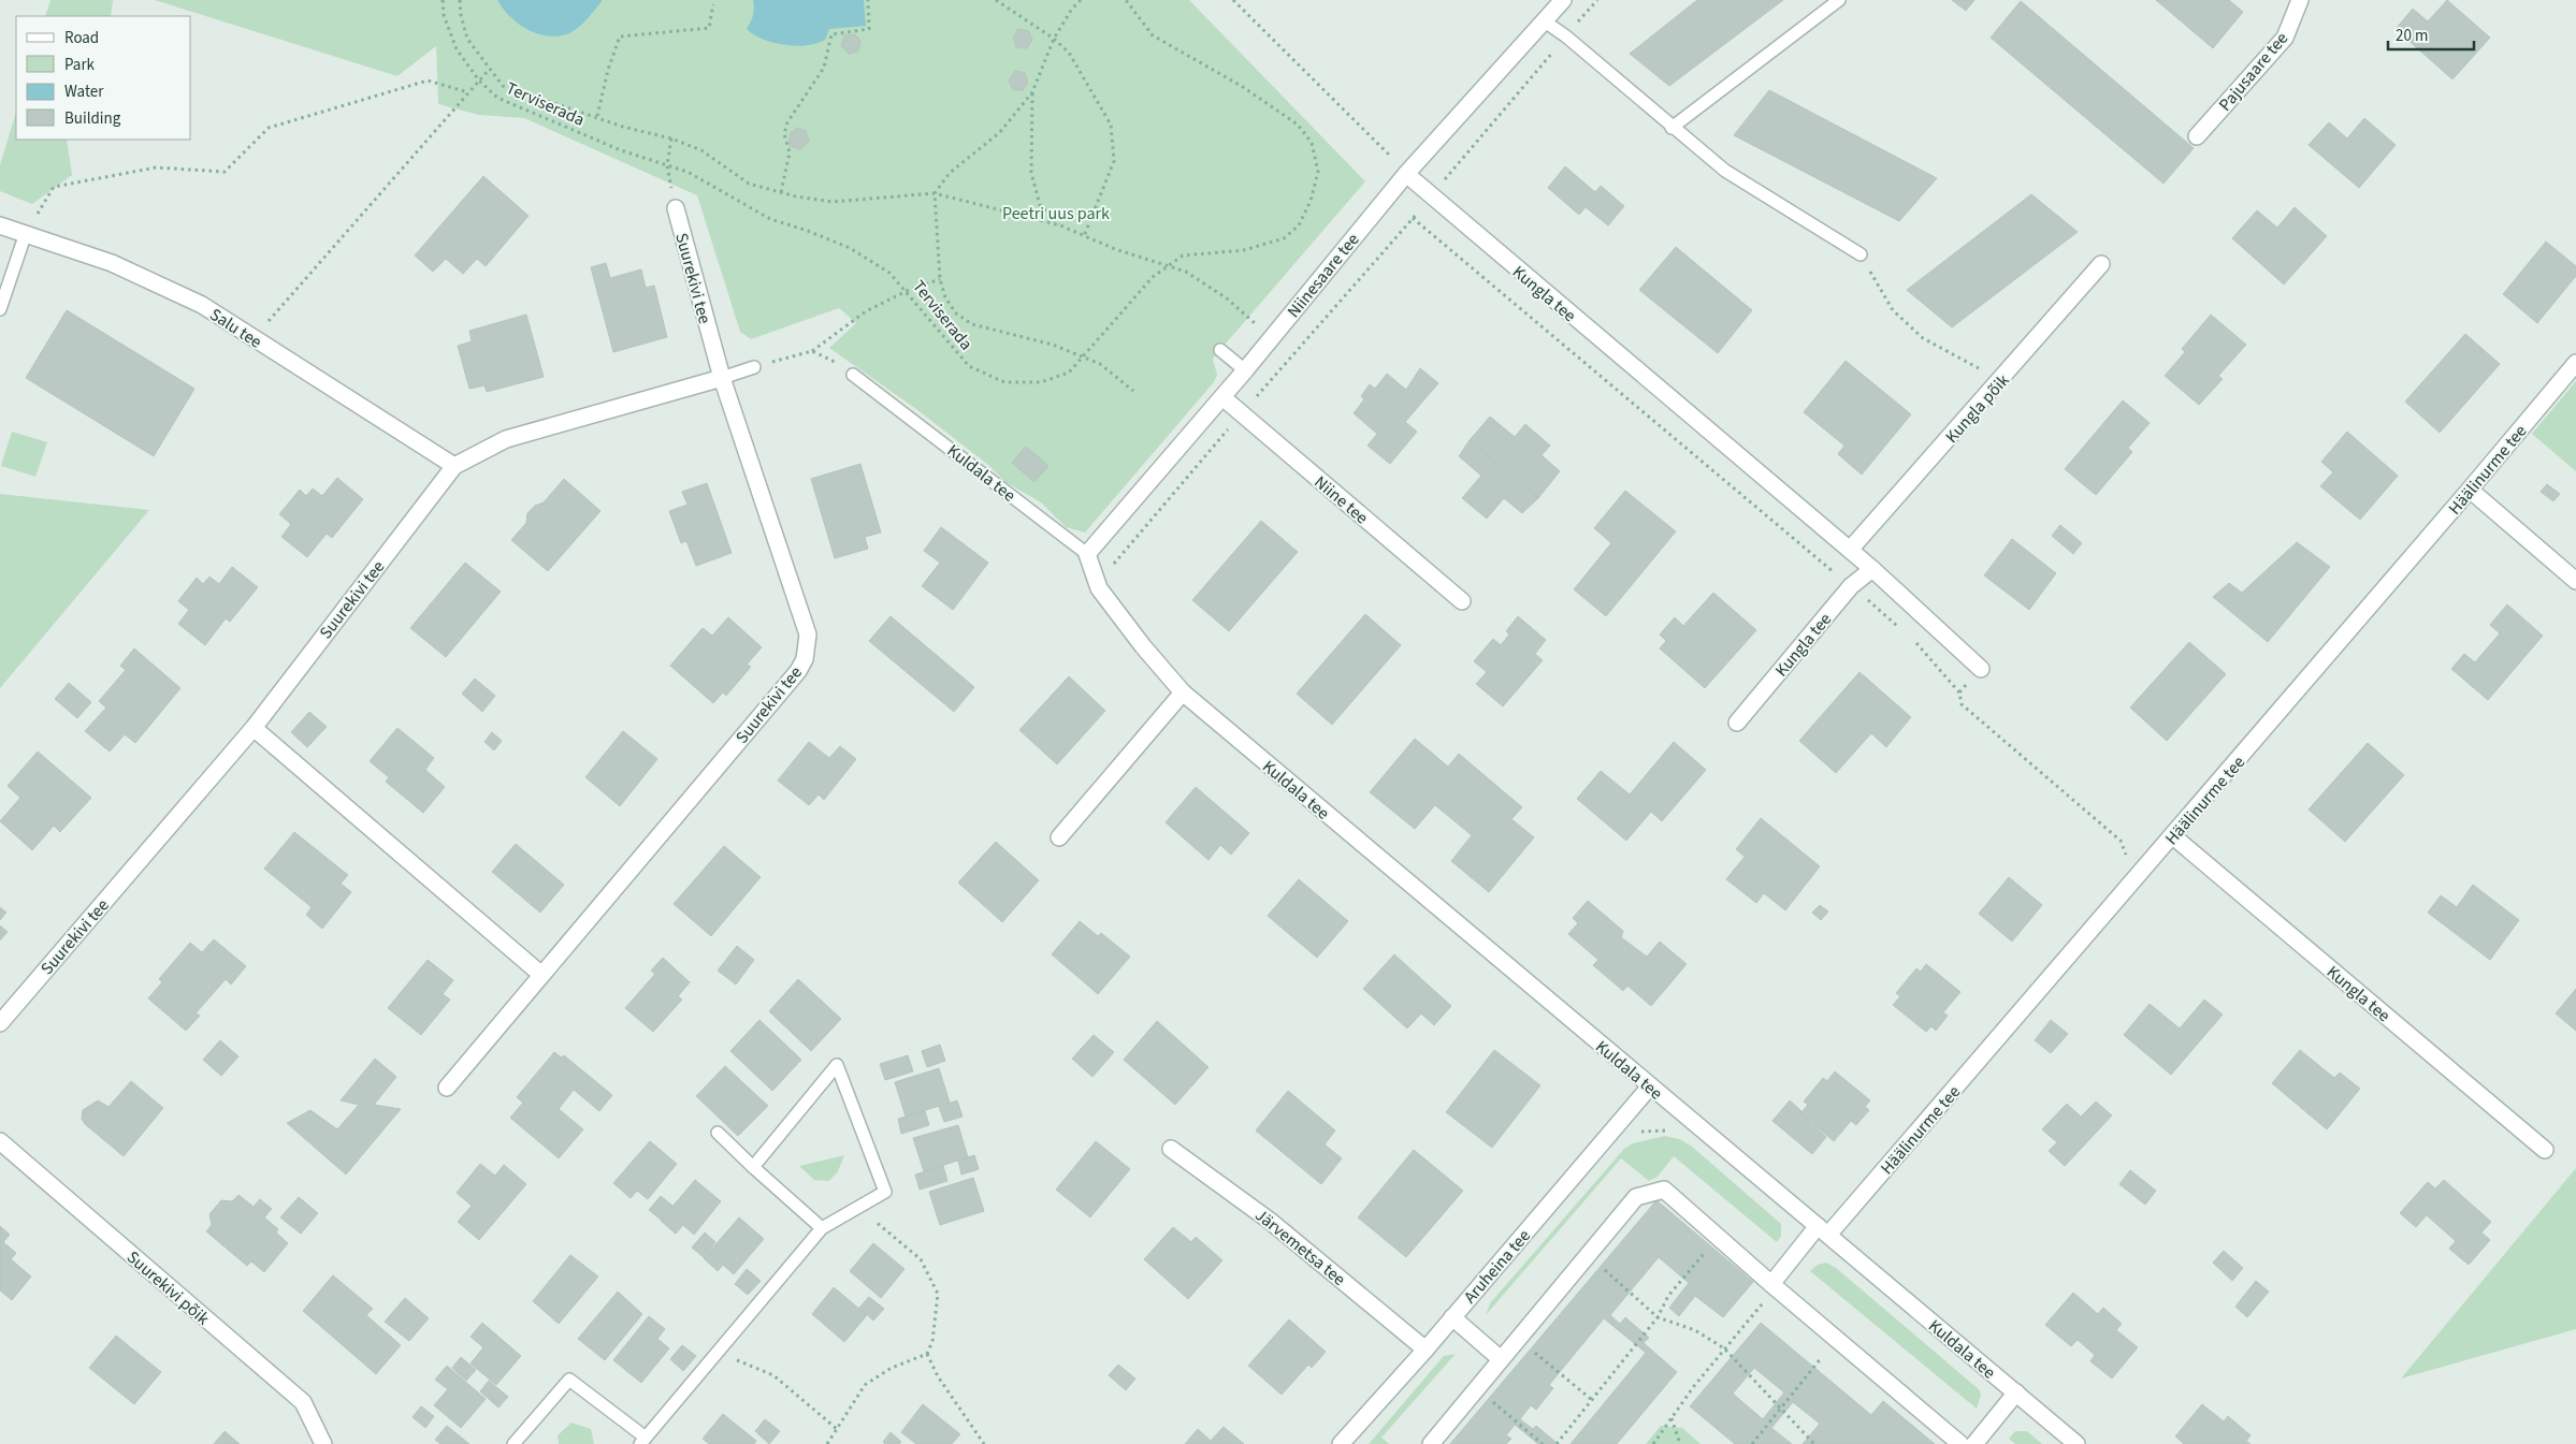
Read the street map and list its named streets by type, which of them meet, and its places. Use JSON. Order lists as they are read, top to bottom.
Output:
{
  "streets": {
    "street": [
      "Pajusaare tee",
      "Niinesaare tee",
      "Suurekivi tee",
      "Kungla tee",
      "Salu tee",
      "Kungla põik",
      "Häälinurme tee",
      "Kuldala tee",
      "Niine tee",
      "Järvemetsa tee",
      "Aruheina tee",
      "Suurekivi põik"
    ],
    "path": ["Terviserada"]
  },
  "crossings": [
    ["Niinesaare tee", "Kungla tee"],
    ["Niinesaare tee", "Kuldala tee"],
    ["Niinesaare tee", "Niine tee"],
    ["Suurekivi tee", "Salu tee"],
    ["Kungla tee", "Kungla põik"],
    ["Kungla tee", "Häälinurme tee"],
    ["Häälinurme tee", "Kuldala tee"],
    ["Kuldala tee", "Aruheina tee"],
    ["Järvemetsa tee", "Aruheina tee"]
  ],
  "parks": ["Peetri uus park"],
  "legend": [
    "Road",
    "Park",
    "Water",
    "Building"
  ],
  "scale_bar": "20 m"
}
